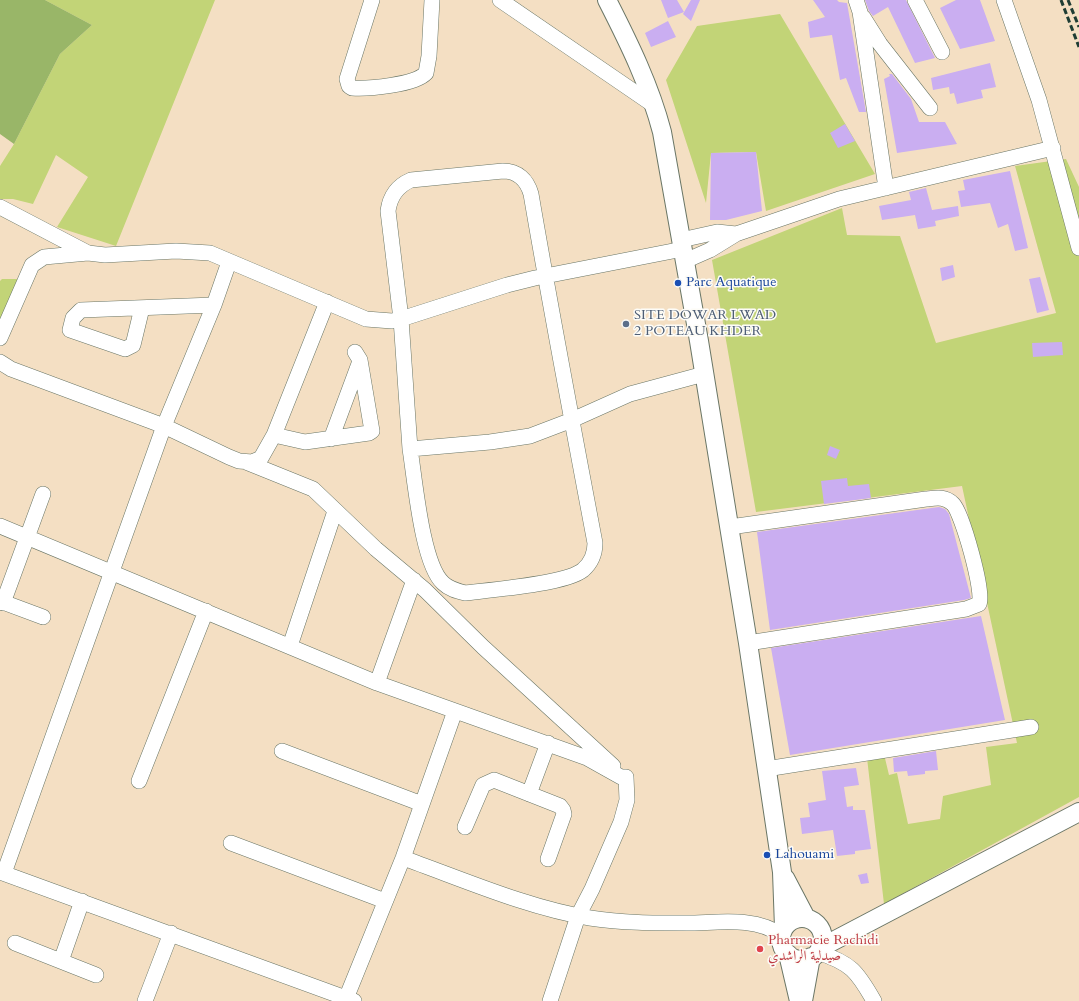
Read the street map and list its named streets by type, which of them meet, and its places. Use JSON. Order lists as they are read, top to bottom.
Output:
{
  "places": [
    "Parc Aquatique",
    "SITE DOWAR LWAD 2 POTEAU KHDER",
    "Lahouami",
    "Pharmacie Rachidi صيدلية الراشدي"
  ]
}
